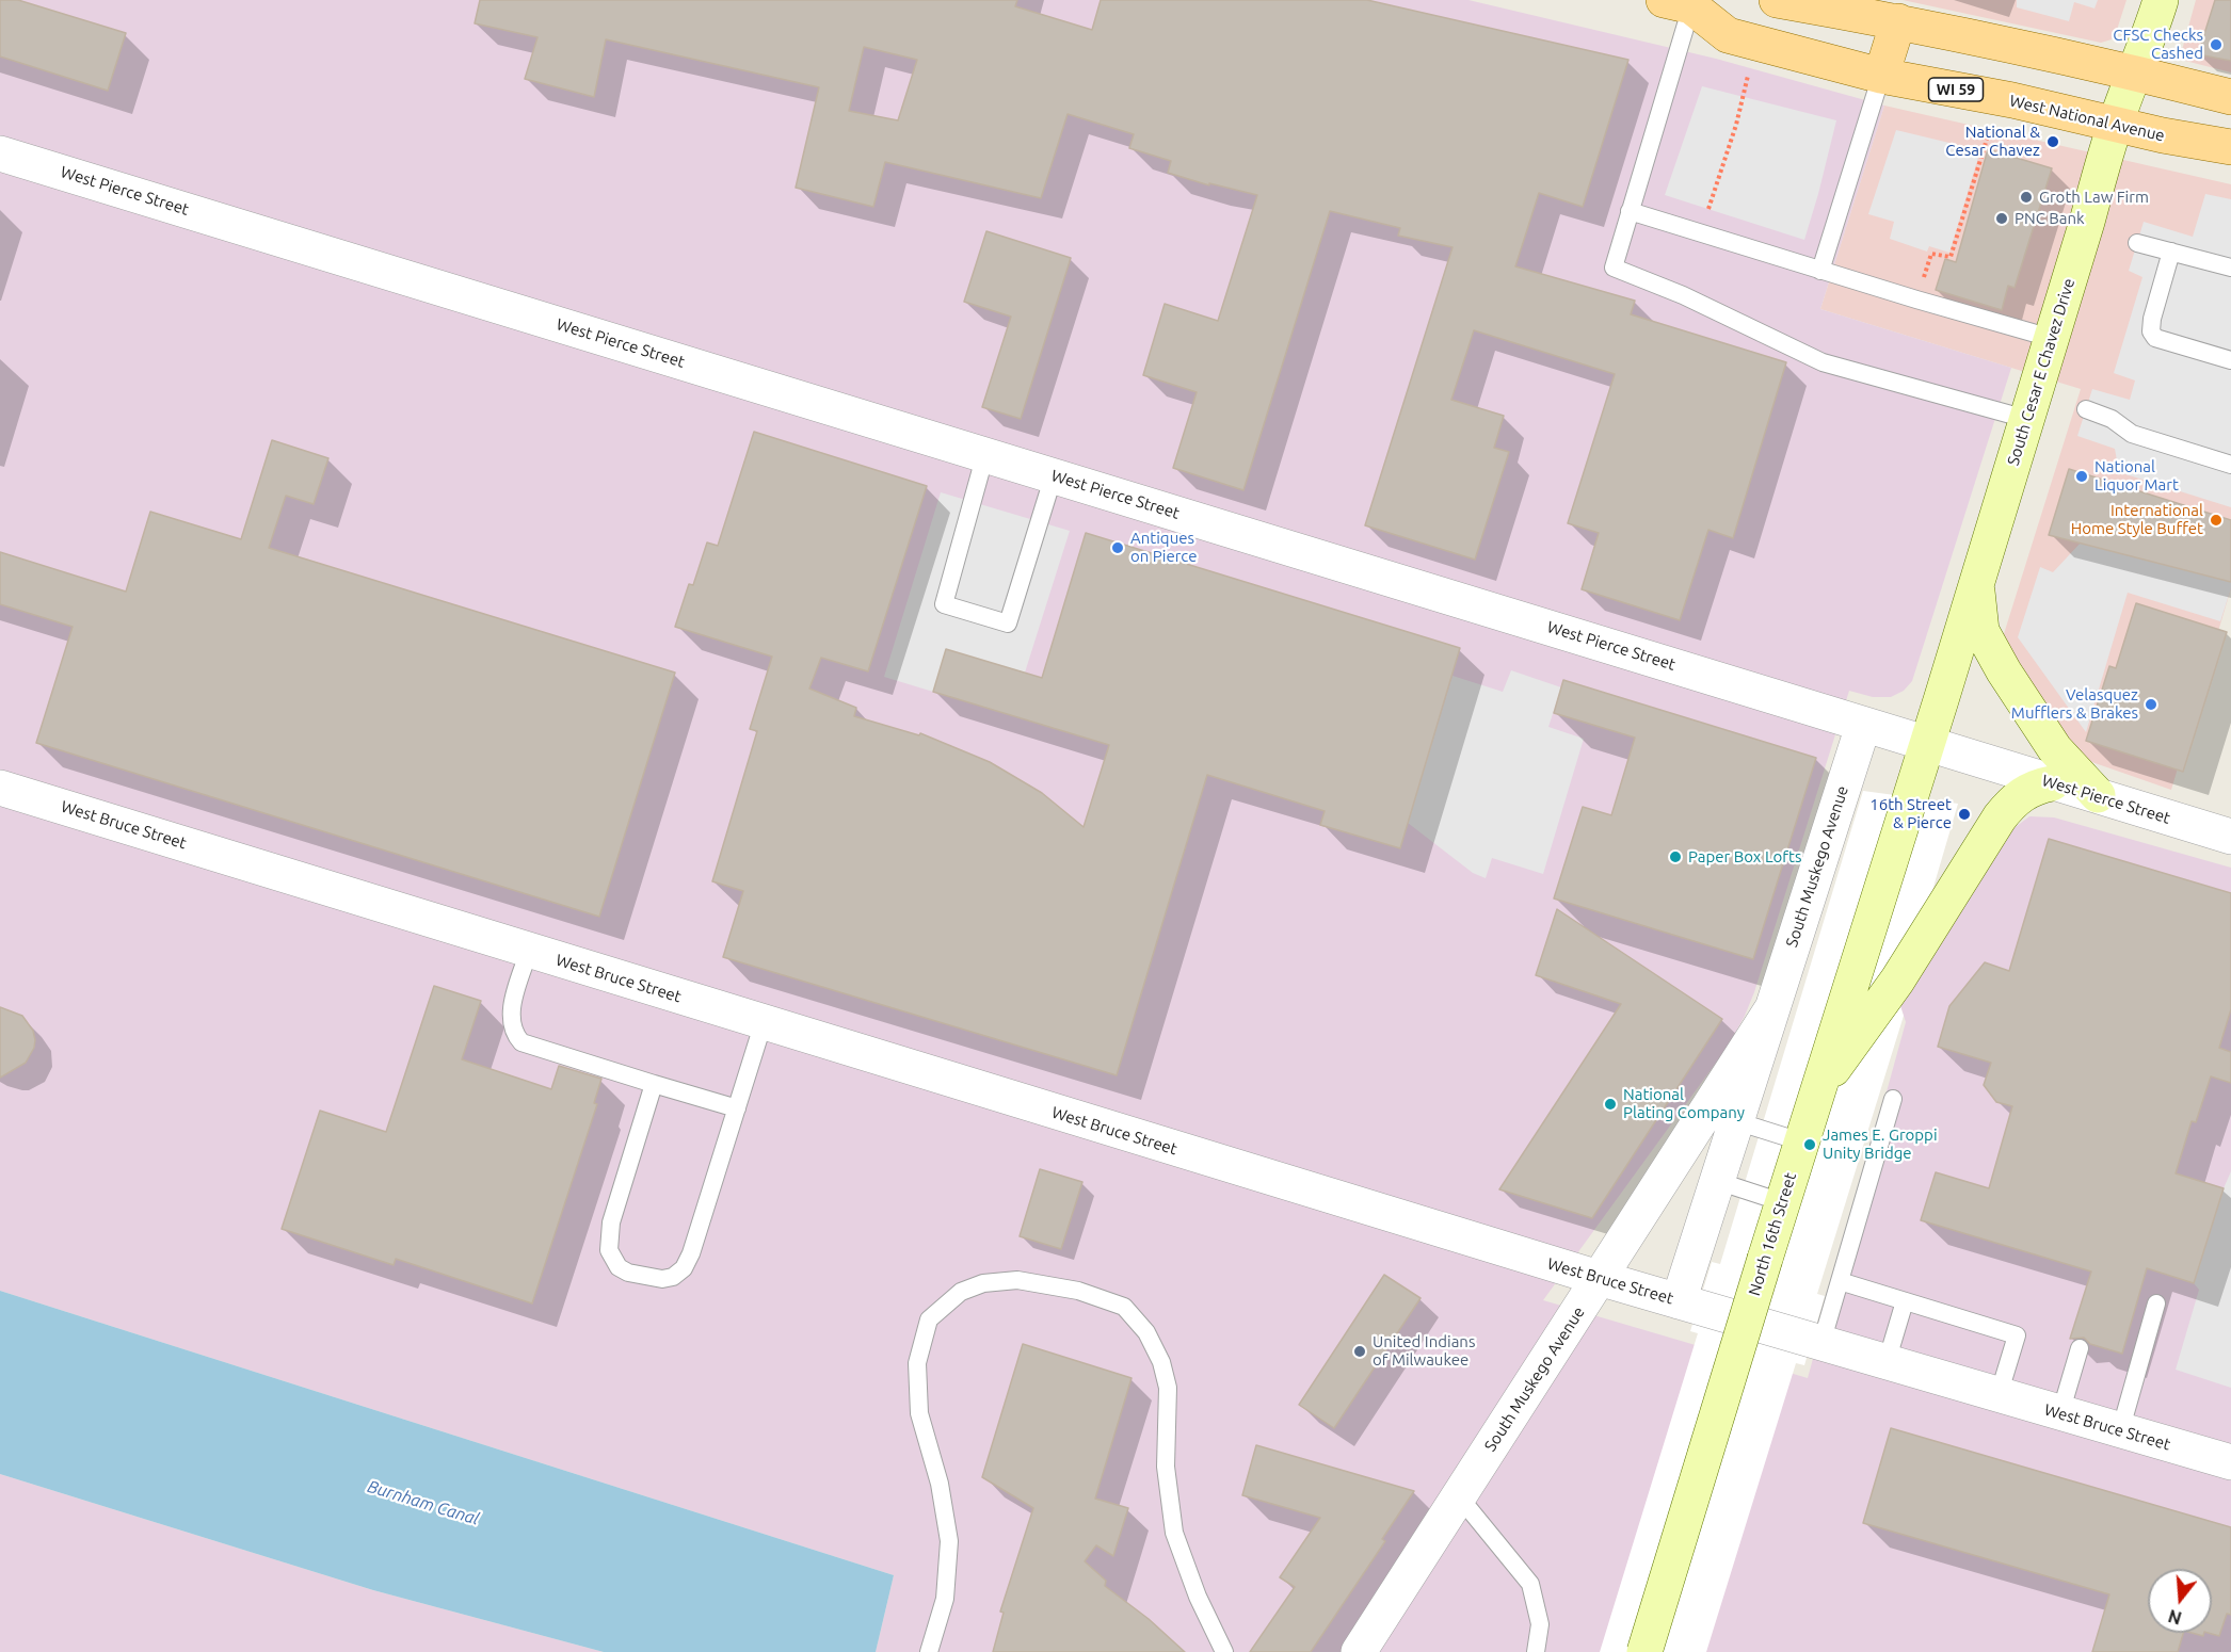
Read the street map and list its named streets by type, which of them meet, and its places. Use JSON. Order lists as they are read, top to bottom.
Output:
{
  "streets": {
    "main road": [
      "WI 59",
      "West National Avenue",
      "South Cesar E Chavez Drive",
      "North 16th Street"
    ],
    "street": ["West Pierce Street", "West Bruce Street", "South Muskego Avenue"]
  },
  "crossings": [
    ["West National Avenue", "South Cesar E Chavez Drive"],
    ["West Pierce Street", "South Cesar E Chavez Drive"],
    ["West Pierce Street", "South Muskego Avenue"],
    ["West Pierce Street", "North 16th Street"],
    ["South Cesar E Chavez Drive", "North 16th Street"],
    ["West Bruce Street", "South Muskego Avenue"]
  ],
  "water": ["Burnham Canal"],
  "places": [
    "CFSC Checks Cashed",
    "National & Cesar Chavez",
    "Groth Law Firm",
    "PNC Bank",
    "National Liquor Mart",
    "International Home Style Buffet",
    "Antiques on Pierce",
    "Velasquez Mufflers & Brakes",
    "16th Street & Pierce",
    "Paper Box Lofts",
    "National Plating Company",
    "James E. Groppi Unity Bridge",
    "United Indians of Milwaukee"
  ],
  "north": "bottom"
}
